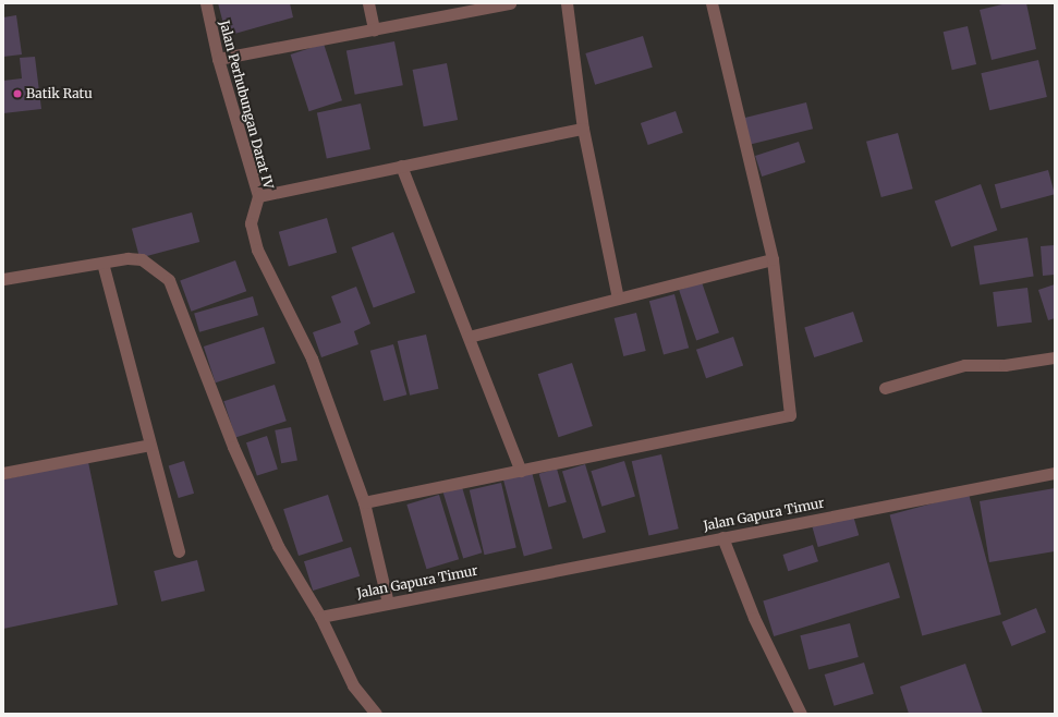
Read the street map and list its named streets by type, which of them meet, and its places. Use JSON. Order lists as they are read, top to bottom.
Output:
{
  "streets": {
    "street": ["Jalan Perhubungan Darat IV", "Jalan Gapura Timur"]
  },
  "crossings": [
    ["Jalan Perhubungan Darat IV", "Jalan Gapura Timur"]
  ],
  "places": ["Batik Ratu"]
}
